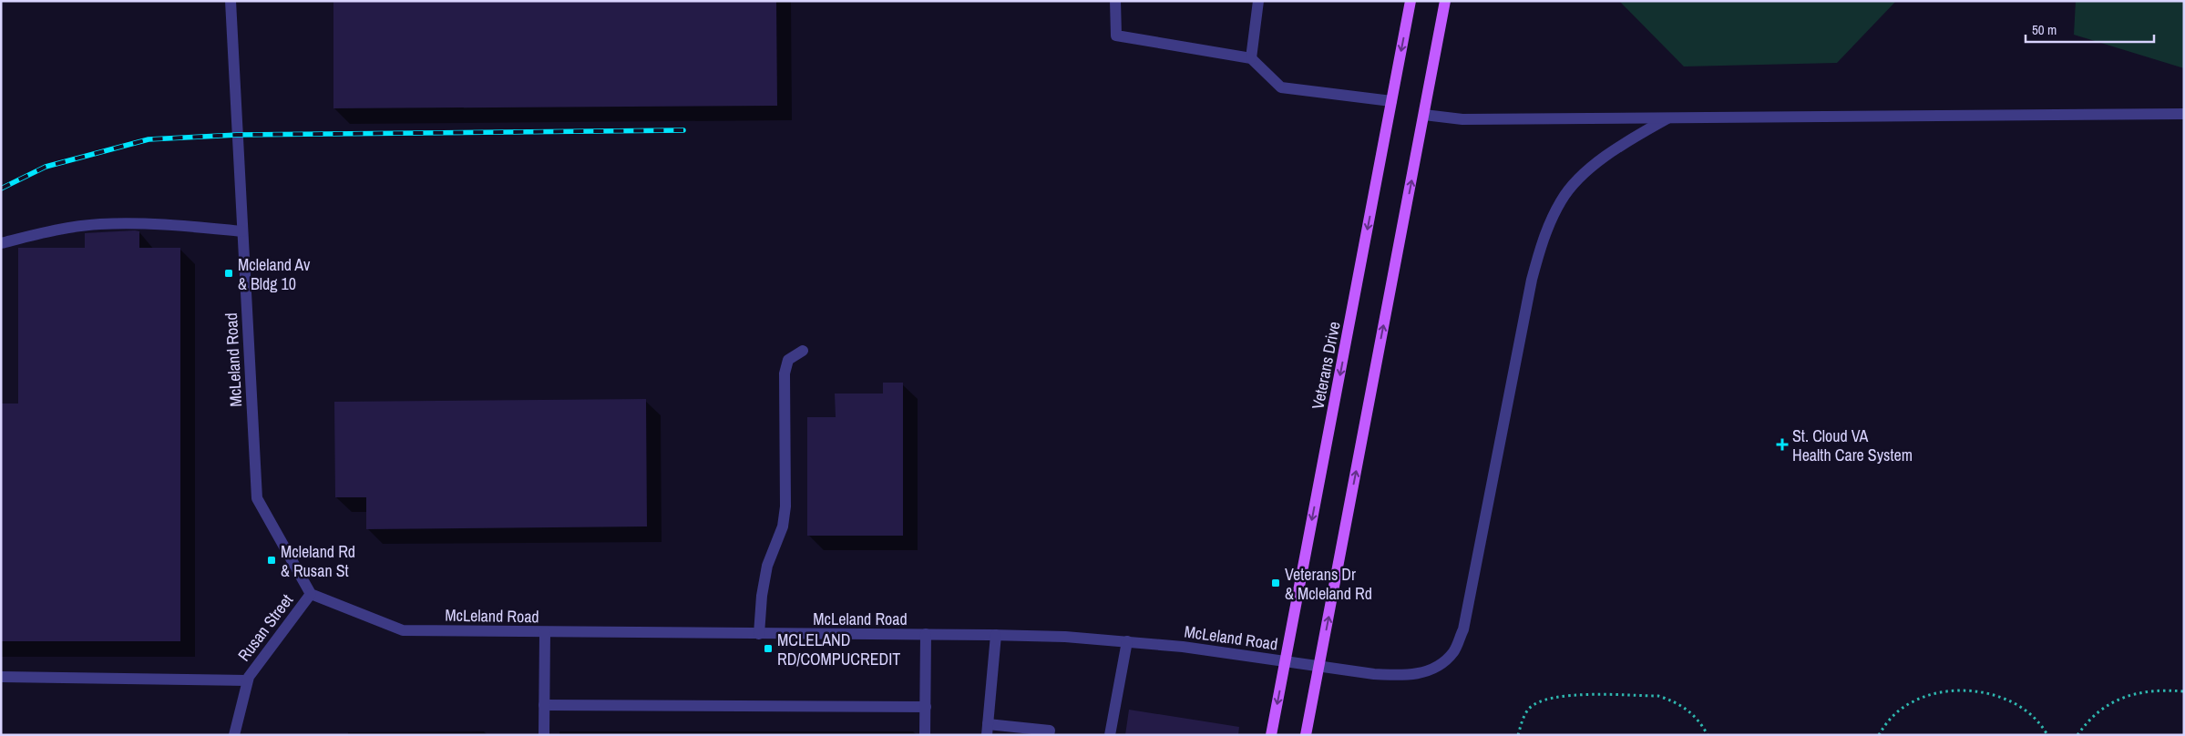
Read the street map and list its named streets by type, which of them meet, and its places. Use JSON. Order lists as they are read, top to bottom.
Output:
{
  "streets": {
    "main road": ["Veterans Drive"],
    "street": ["McLeland Road", "Rusan Street"]
  },
  "crossings": [
    ["McLeland Road", "Veterans Drive"],
    ["McLeland Road", "Rusan Street"]
  ],
  "places": {
    "transit": [
      "Mcleland Av & Bldg 10",
      "Mcleland Rd & Rusan St",
      "Veterans Dr & Mcleland Rd",
      "MCLELAND RD/COMPUCREDIT"
    ],
    "health": ["St. Cloud VA Health Care System"]
  },
  "scale_bar": "50 m"
}
